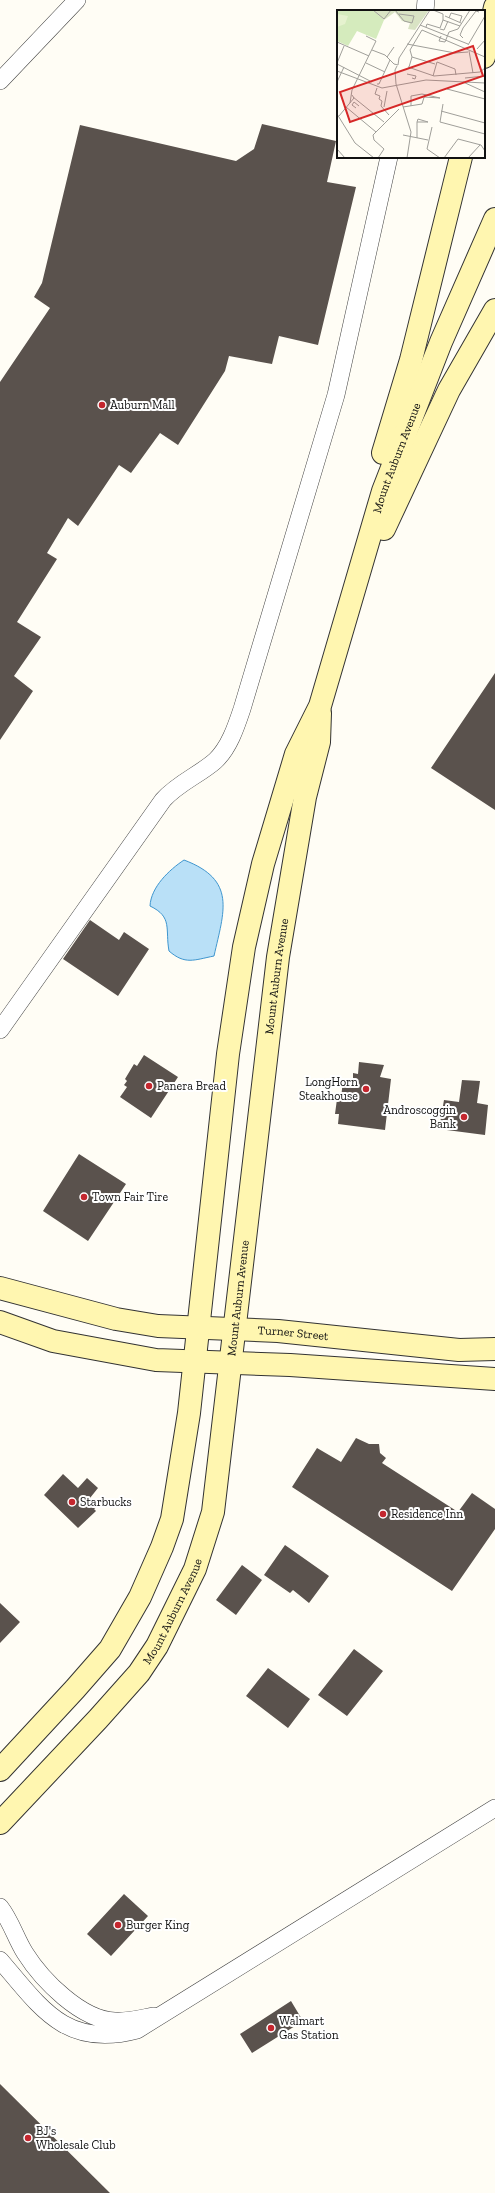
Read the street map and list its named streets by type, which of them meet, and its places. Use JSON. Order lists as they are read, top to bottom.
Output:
{
  "streets": {
    "main road": ["Mount Auburn Avenue", "Turner Street"]
  },
  "crossings": [
    ["Mount Auburn Avenue", "Turner Street"]
  ],
  "places": [
    "Auburn Mall",
    "Panera Bread",
    "LongHorn Steakhouse",
    "Androscoggin Bank",
    "Town Fair Tire",
    "Starbucks",
    "Residence Inn",
    "Burger King",
    "Walmart Gas Station",
    "BJ's Wholesale Club"
  ]
}
